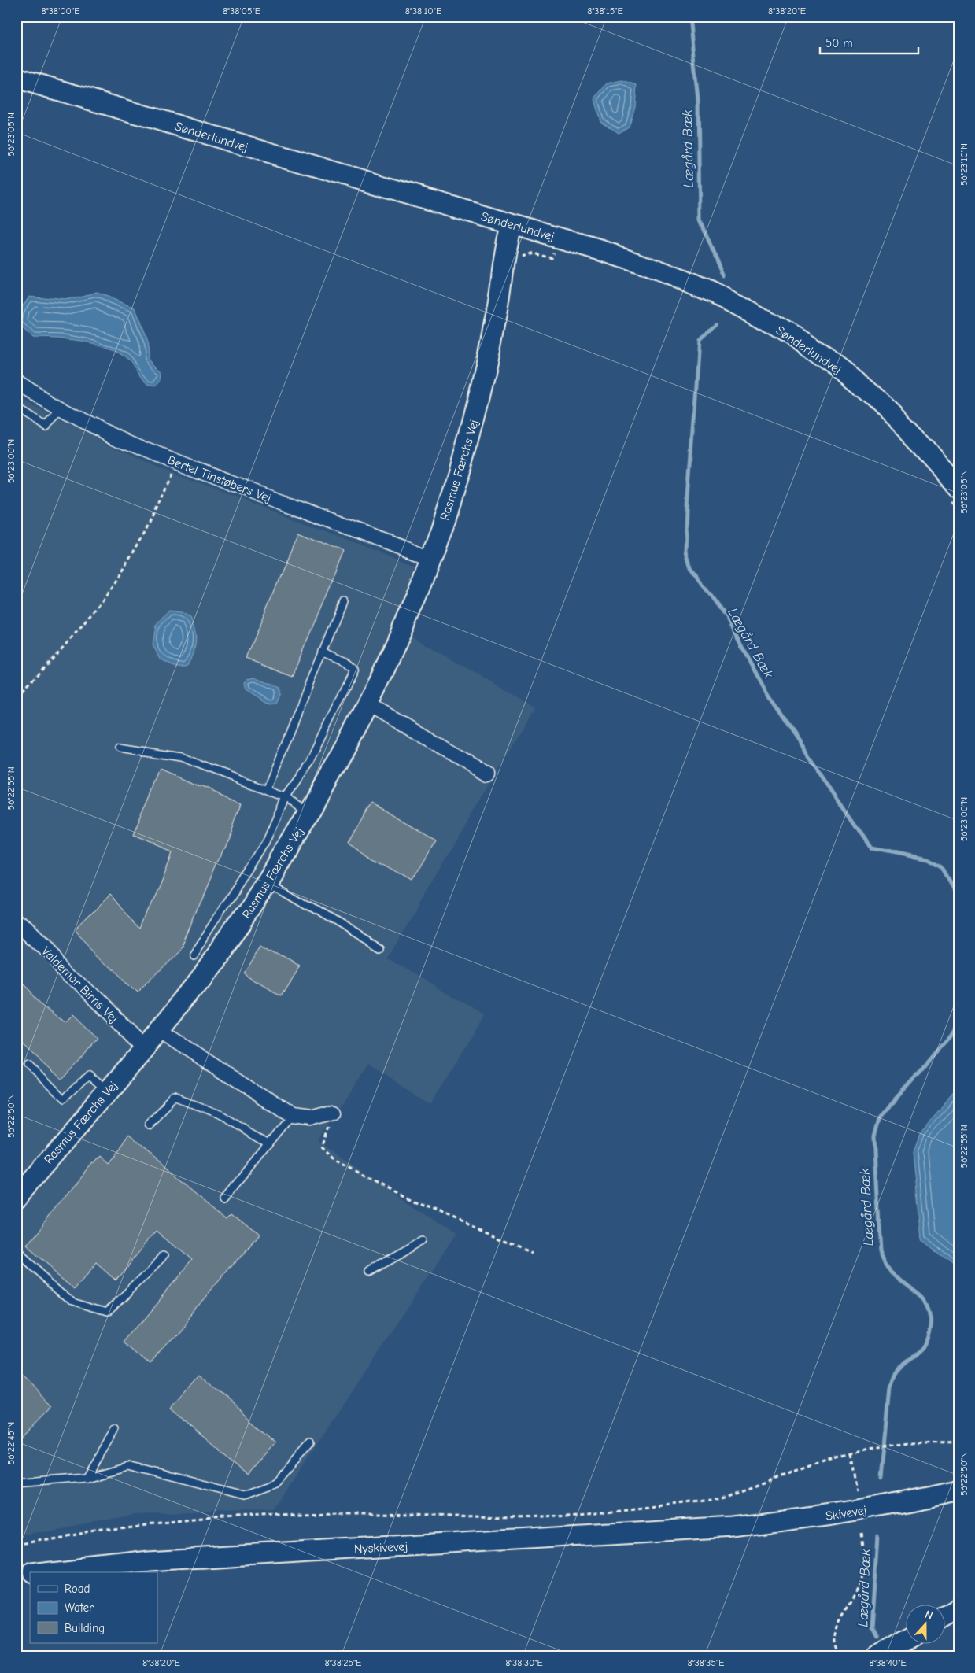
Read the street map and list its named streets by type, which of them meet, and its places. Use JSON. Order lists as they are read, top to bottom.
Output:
{
  "streets": {
    "street": [
      "Sønderlundvej",
      "Rasmus Færchs Vej",
      "Bertel Tinstøbers Vej",
      "Valdemar Birns Vej",
      "Skivevej",
      "Nyskivevej"
    ]
  },
  "crossings": [
    ["Sønderlundvej", "Rasmus Færchs Vej"],
    ["Rasmus Færchs Vej", "Bertel Tinstøbers Vej"],
    ["Rasmus Færchs Vej", "Valdemar Birns Vej"],
    ["Skivevej", "Nyskivevej"]
  ],
  "water": ["Lægård Bæk"],
  "legend": ["Road", "Water", "Building"],
  "scale_bar": "50 m",
  "north": "top",
  "coordinates": [
    "8°38'00\"E",
    "8°38'05\"E",
    "8°38'10\"E",
    "8°38'15\"E",
    "8°38'20\"E",
    "56°23'05\"N",
    "56°23'10\"N",
    "56°23'00\"N",
    "56°22'55\"N",
    "56°22'50\"N",
    "56°22'45\"N",
    "8°38'25\"E",
    "8°38'30\"E",
    "8°38'35\"E",
    "8°38'40\"E"
  ]
}
